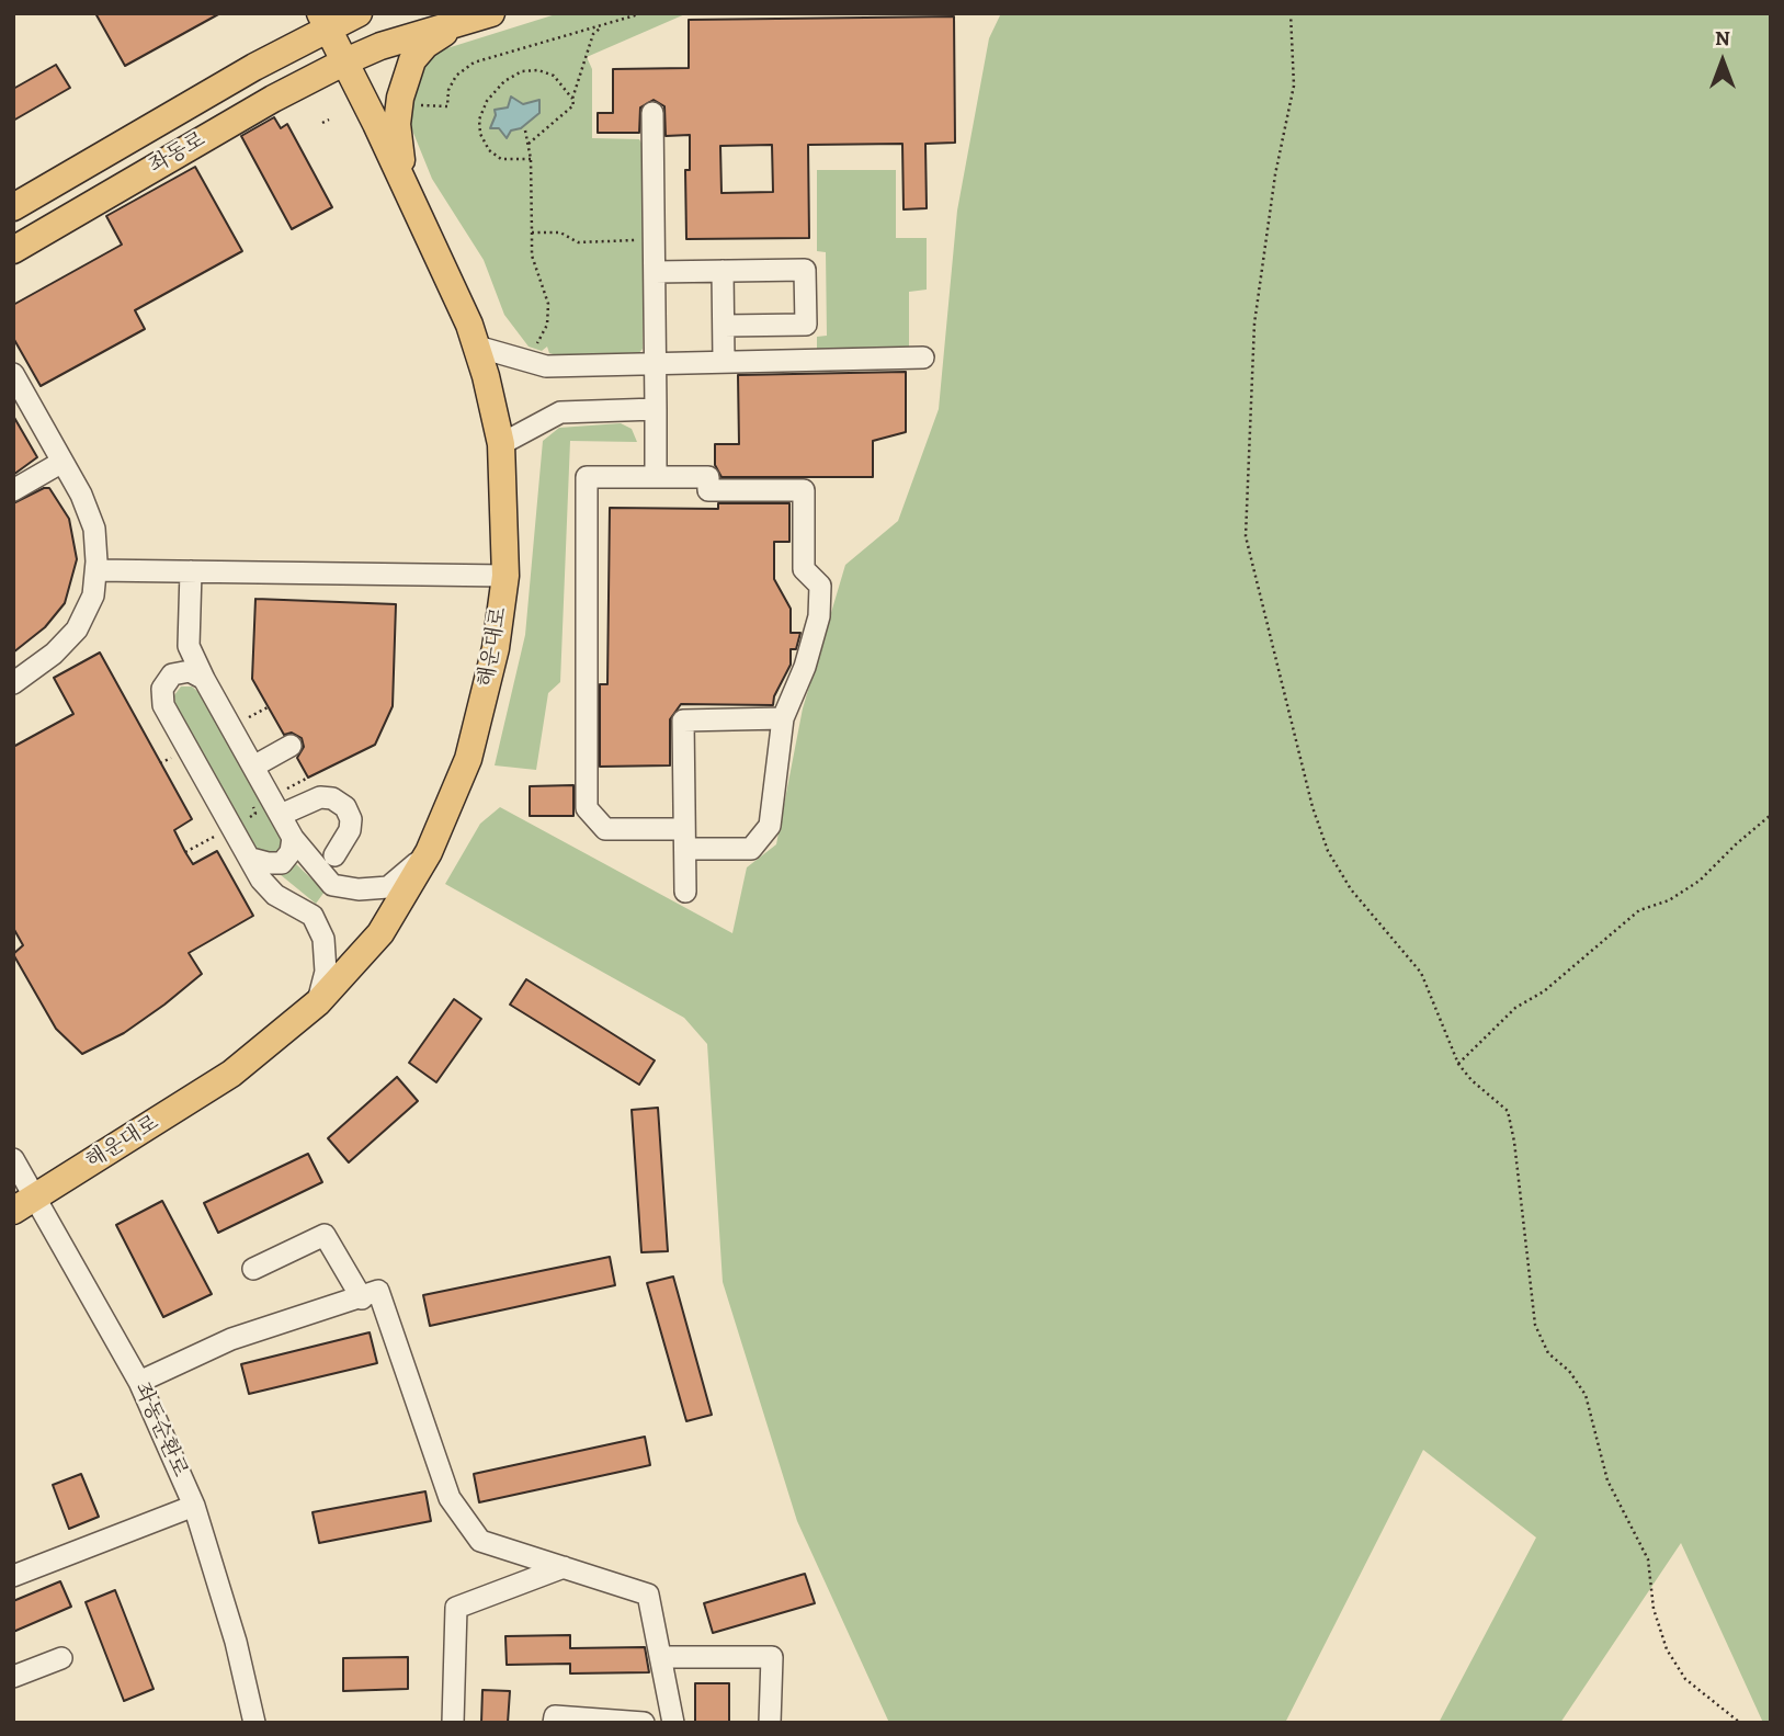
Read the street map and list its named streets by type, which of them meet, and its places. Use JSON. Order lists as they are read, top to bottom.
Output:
{
  "streets": {
    "main road": ["좌동로", "해운대로"],
    "street": ["좌동순환로"]
  },
  "crossings": [
    ["좌동로", "해운대로"],
    ["해운대로", "좌동순환로"]
  ],
  "north": "top"
}
